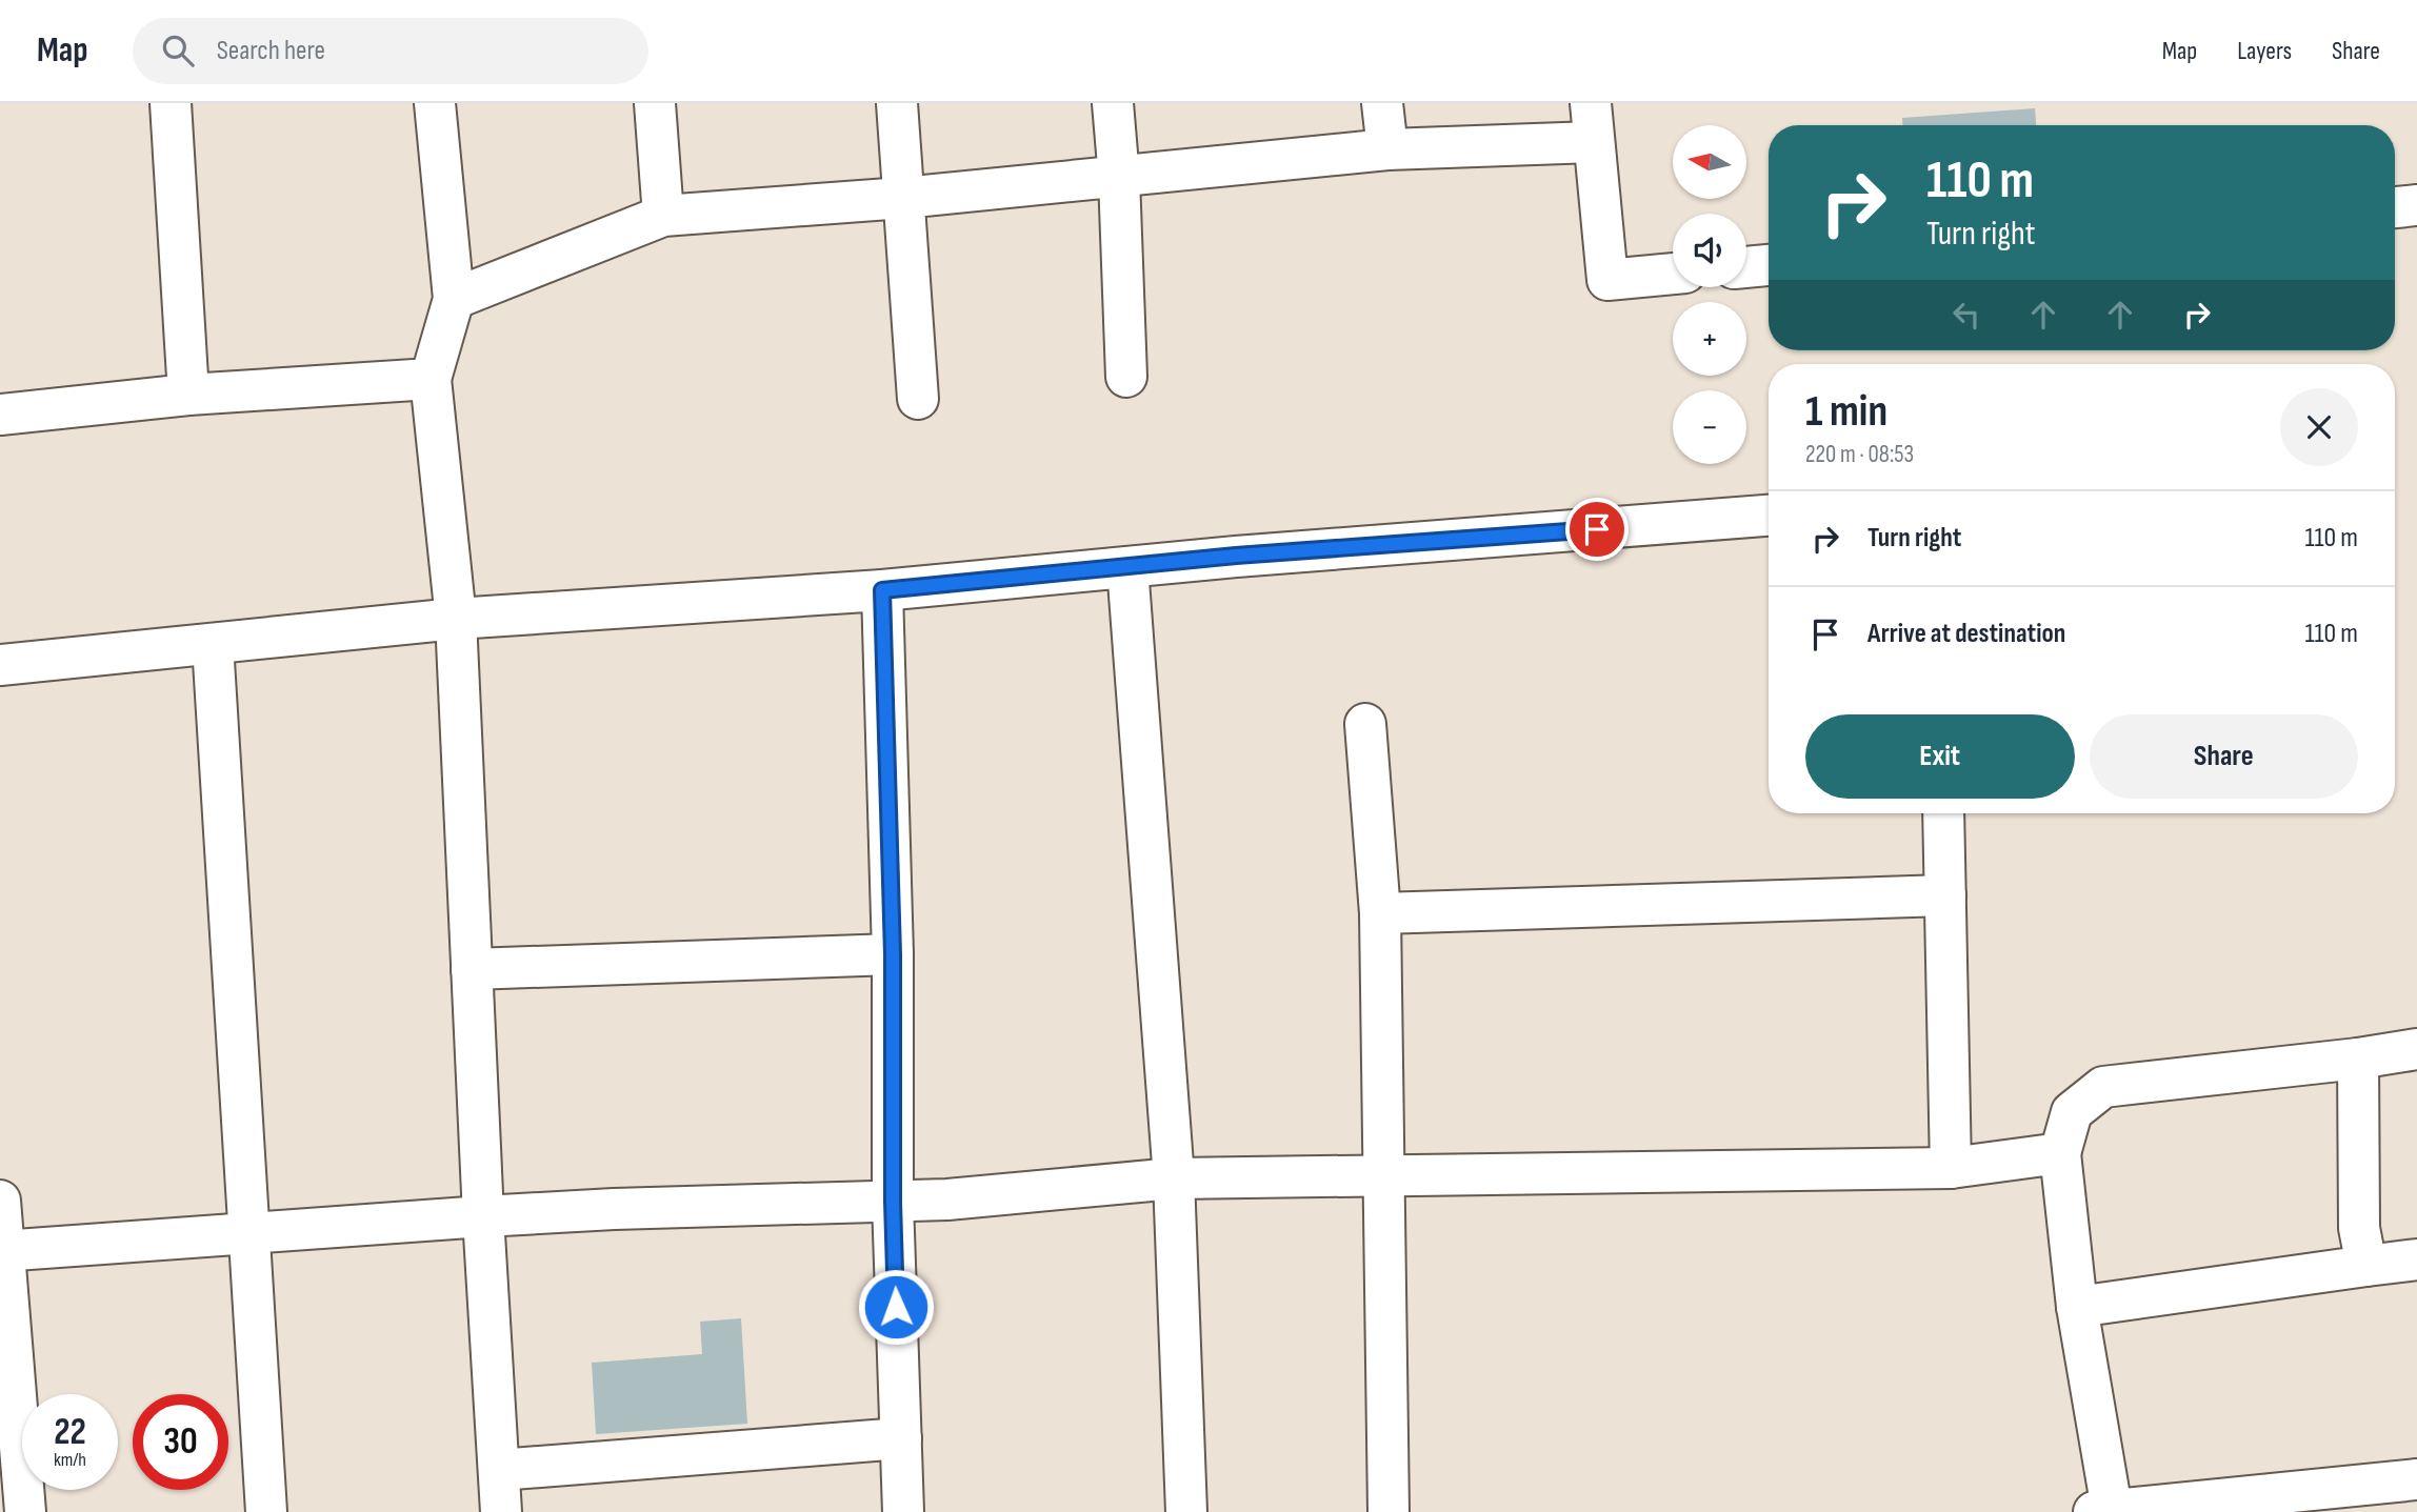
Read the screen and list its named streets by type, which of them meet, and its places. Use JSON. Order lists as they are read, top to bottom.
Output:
{
  "north": "left",
  "page": {
    "header": "Map",
    "search": "Search here",
    "nav": ["Map", "Layers", "Share"],
    "map_buttons": ["+", "−"],
    "turn": ["110 m", "Turn right"],
    "heading": ["1 min", "220 m · 08:53"],
    "list": [
      {
        "name": "Turn right",
        "value": "110 m"
      },
      {
        "name": "Arrive at destination",
        "value": "110 m"
      }
    ],
    "buttons": ["Exit", "Share"],
    "speed": "22 km/h",
    "limit": "30"
  }
}
